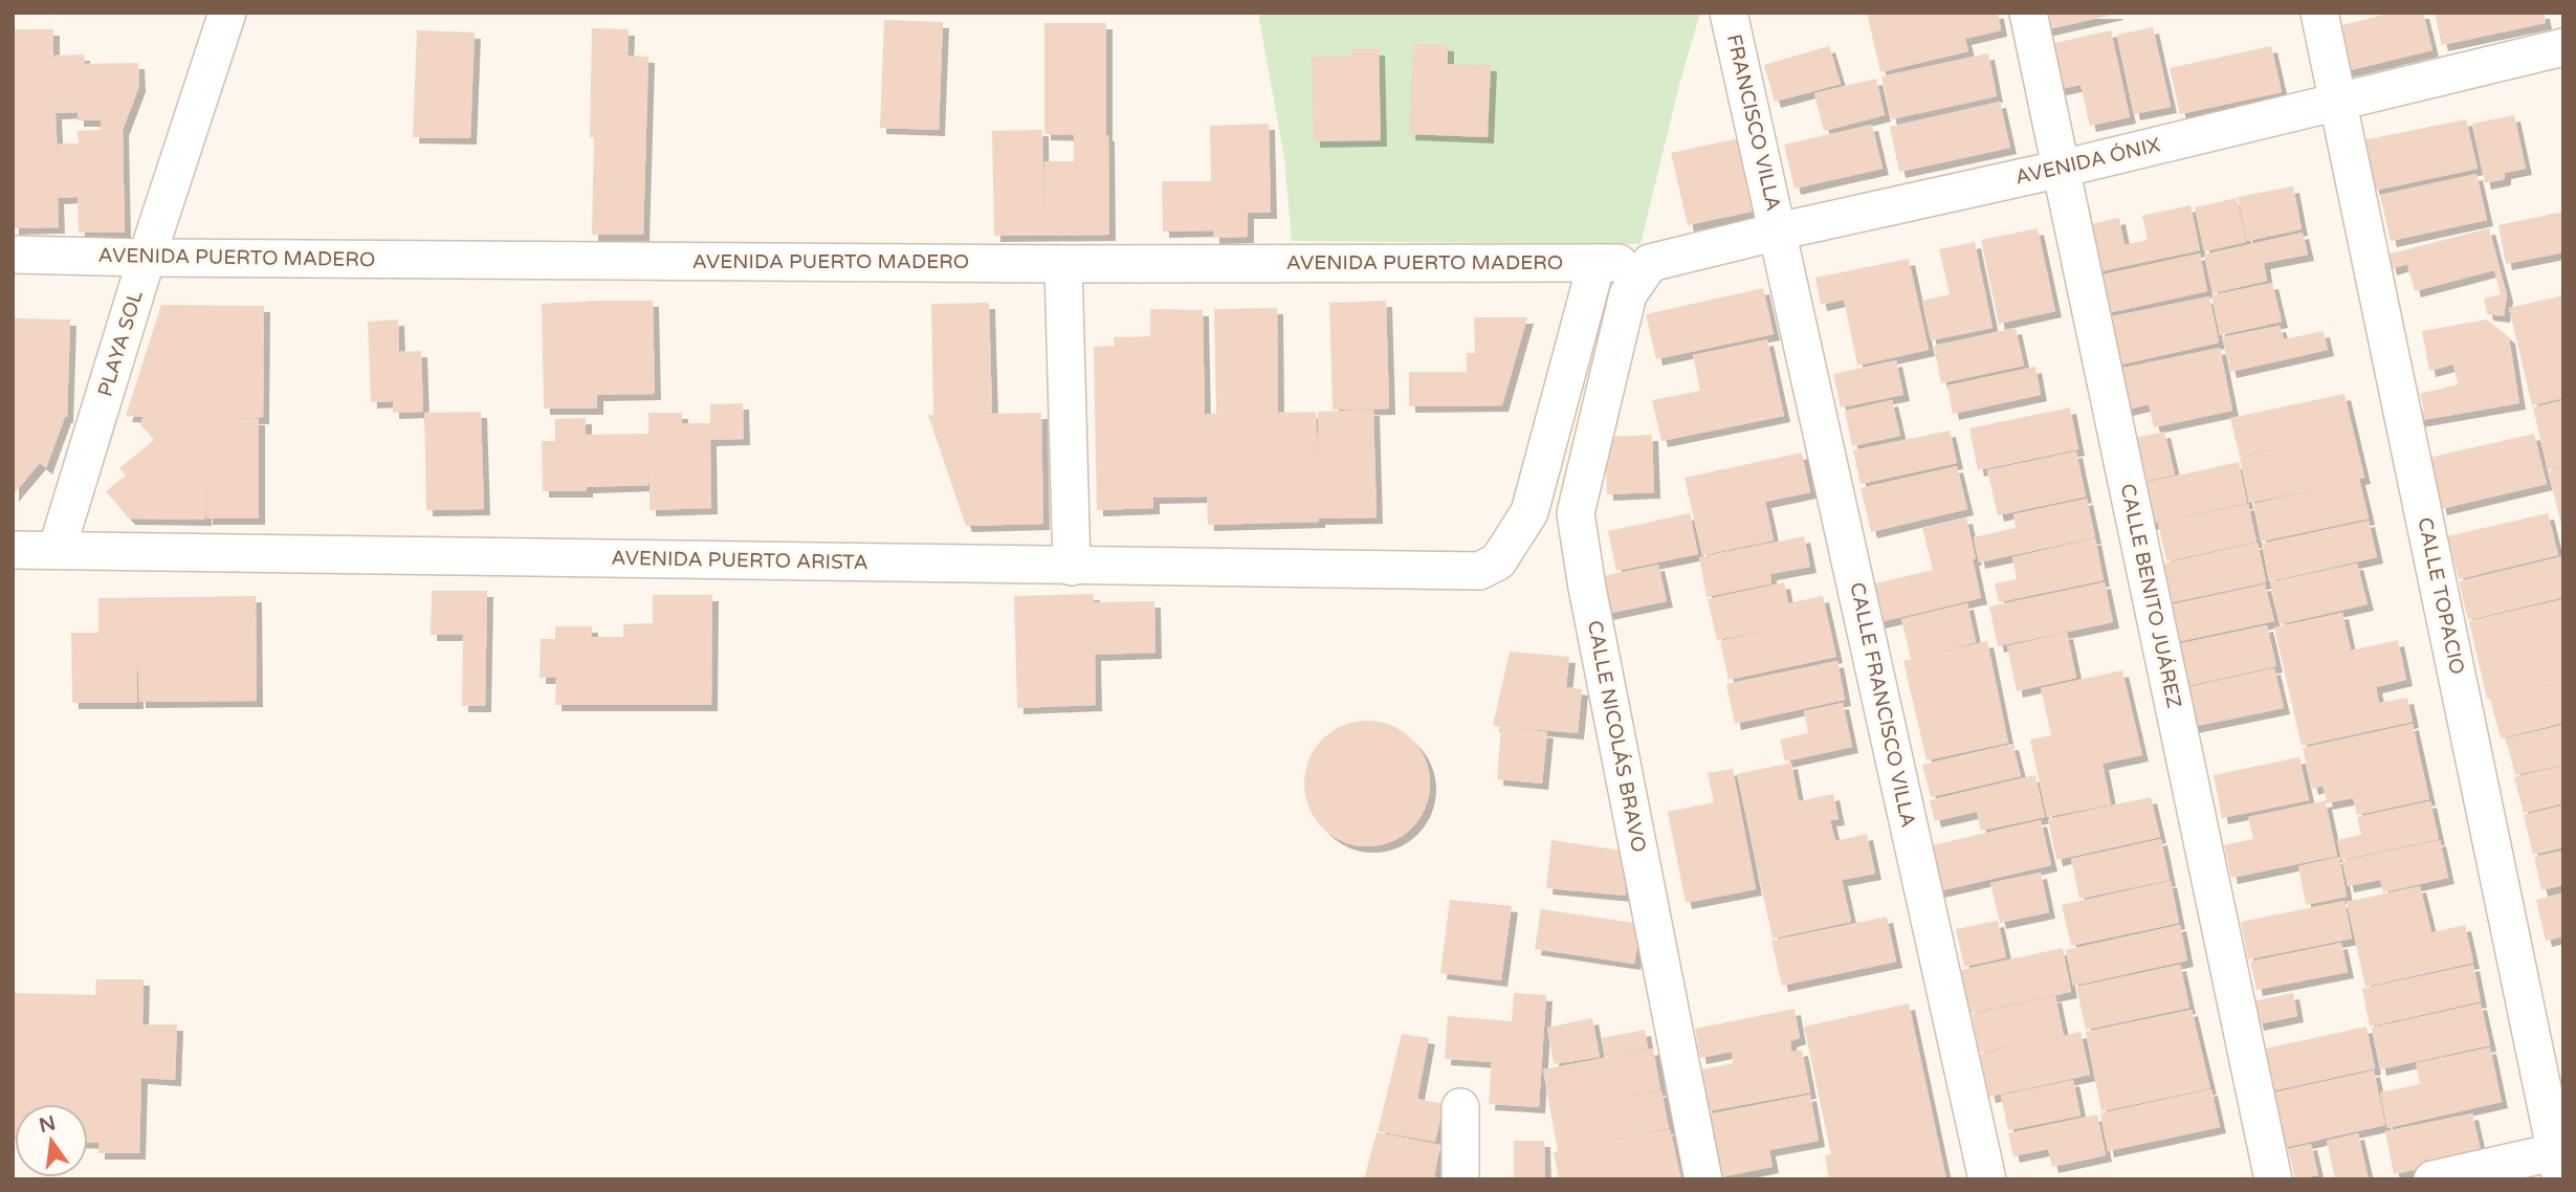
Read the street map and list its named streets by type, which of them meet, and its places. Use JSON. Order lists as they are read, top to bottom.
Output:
{
  "streets": {
    "street": [
      "FRANCISCO VILLA",
      "AVENIDA ÓNIX",
      "AVENIDA PUERTO MADERO",
      "PLAYA SOL",
      "AVENIDA PUERTO ARISTA",
      "CALLE BENITO JUÁREZ",
      "CALLE TOPACIO",
      "CALLE FRANCISCO VILLA",
      "CALLE NICOLÁS BRAVO"
    ]
  },
  "crossings": [
    ["FRANCISCO VILLA", "AVENIDA ÓNIX"],
    ["FRANCISCO VILLA", "CALLE FRANCISCO VILLA"],
    ["AVENIDA ÓNIX", "AVENIDA PUERTO MADERO"],
    ["AVENIDA ÓNIX", "CALLE BENITO JUÁREZ"],
    ["AVENIDA ÓNIX", "CALLE TOPACIO"],
    ["AVENIDA ÓNIX", "CALLE FRANCISCO VILLA"],
    ["AVENIDA ÓNIX", "CALLE NICOLÁS BRAVO"],
    ["AVENIDA PUERTO MADERO", "PLAYA SOL"],
    ["AVENIDA PUERTO MADERO", "AVENIDA PUERTO ARISTA"],
    ["AVENIDA PUERTO MADERO", "CALLE NICOLÁS BRAVO"],
    ["PLAYA SOL", "AVENIDA PUERTO ARISTA"]
  ],
  "north": "top"
}
